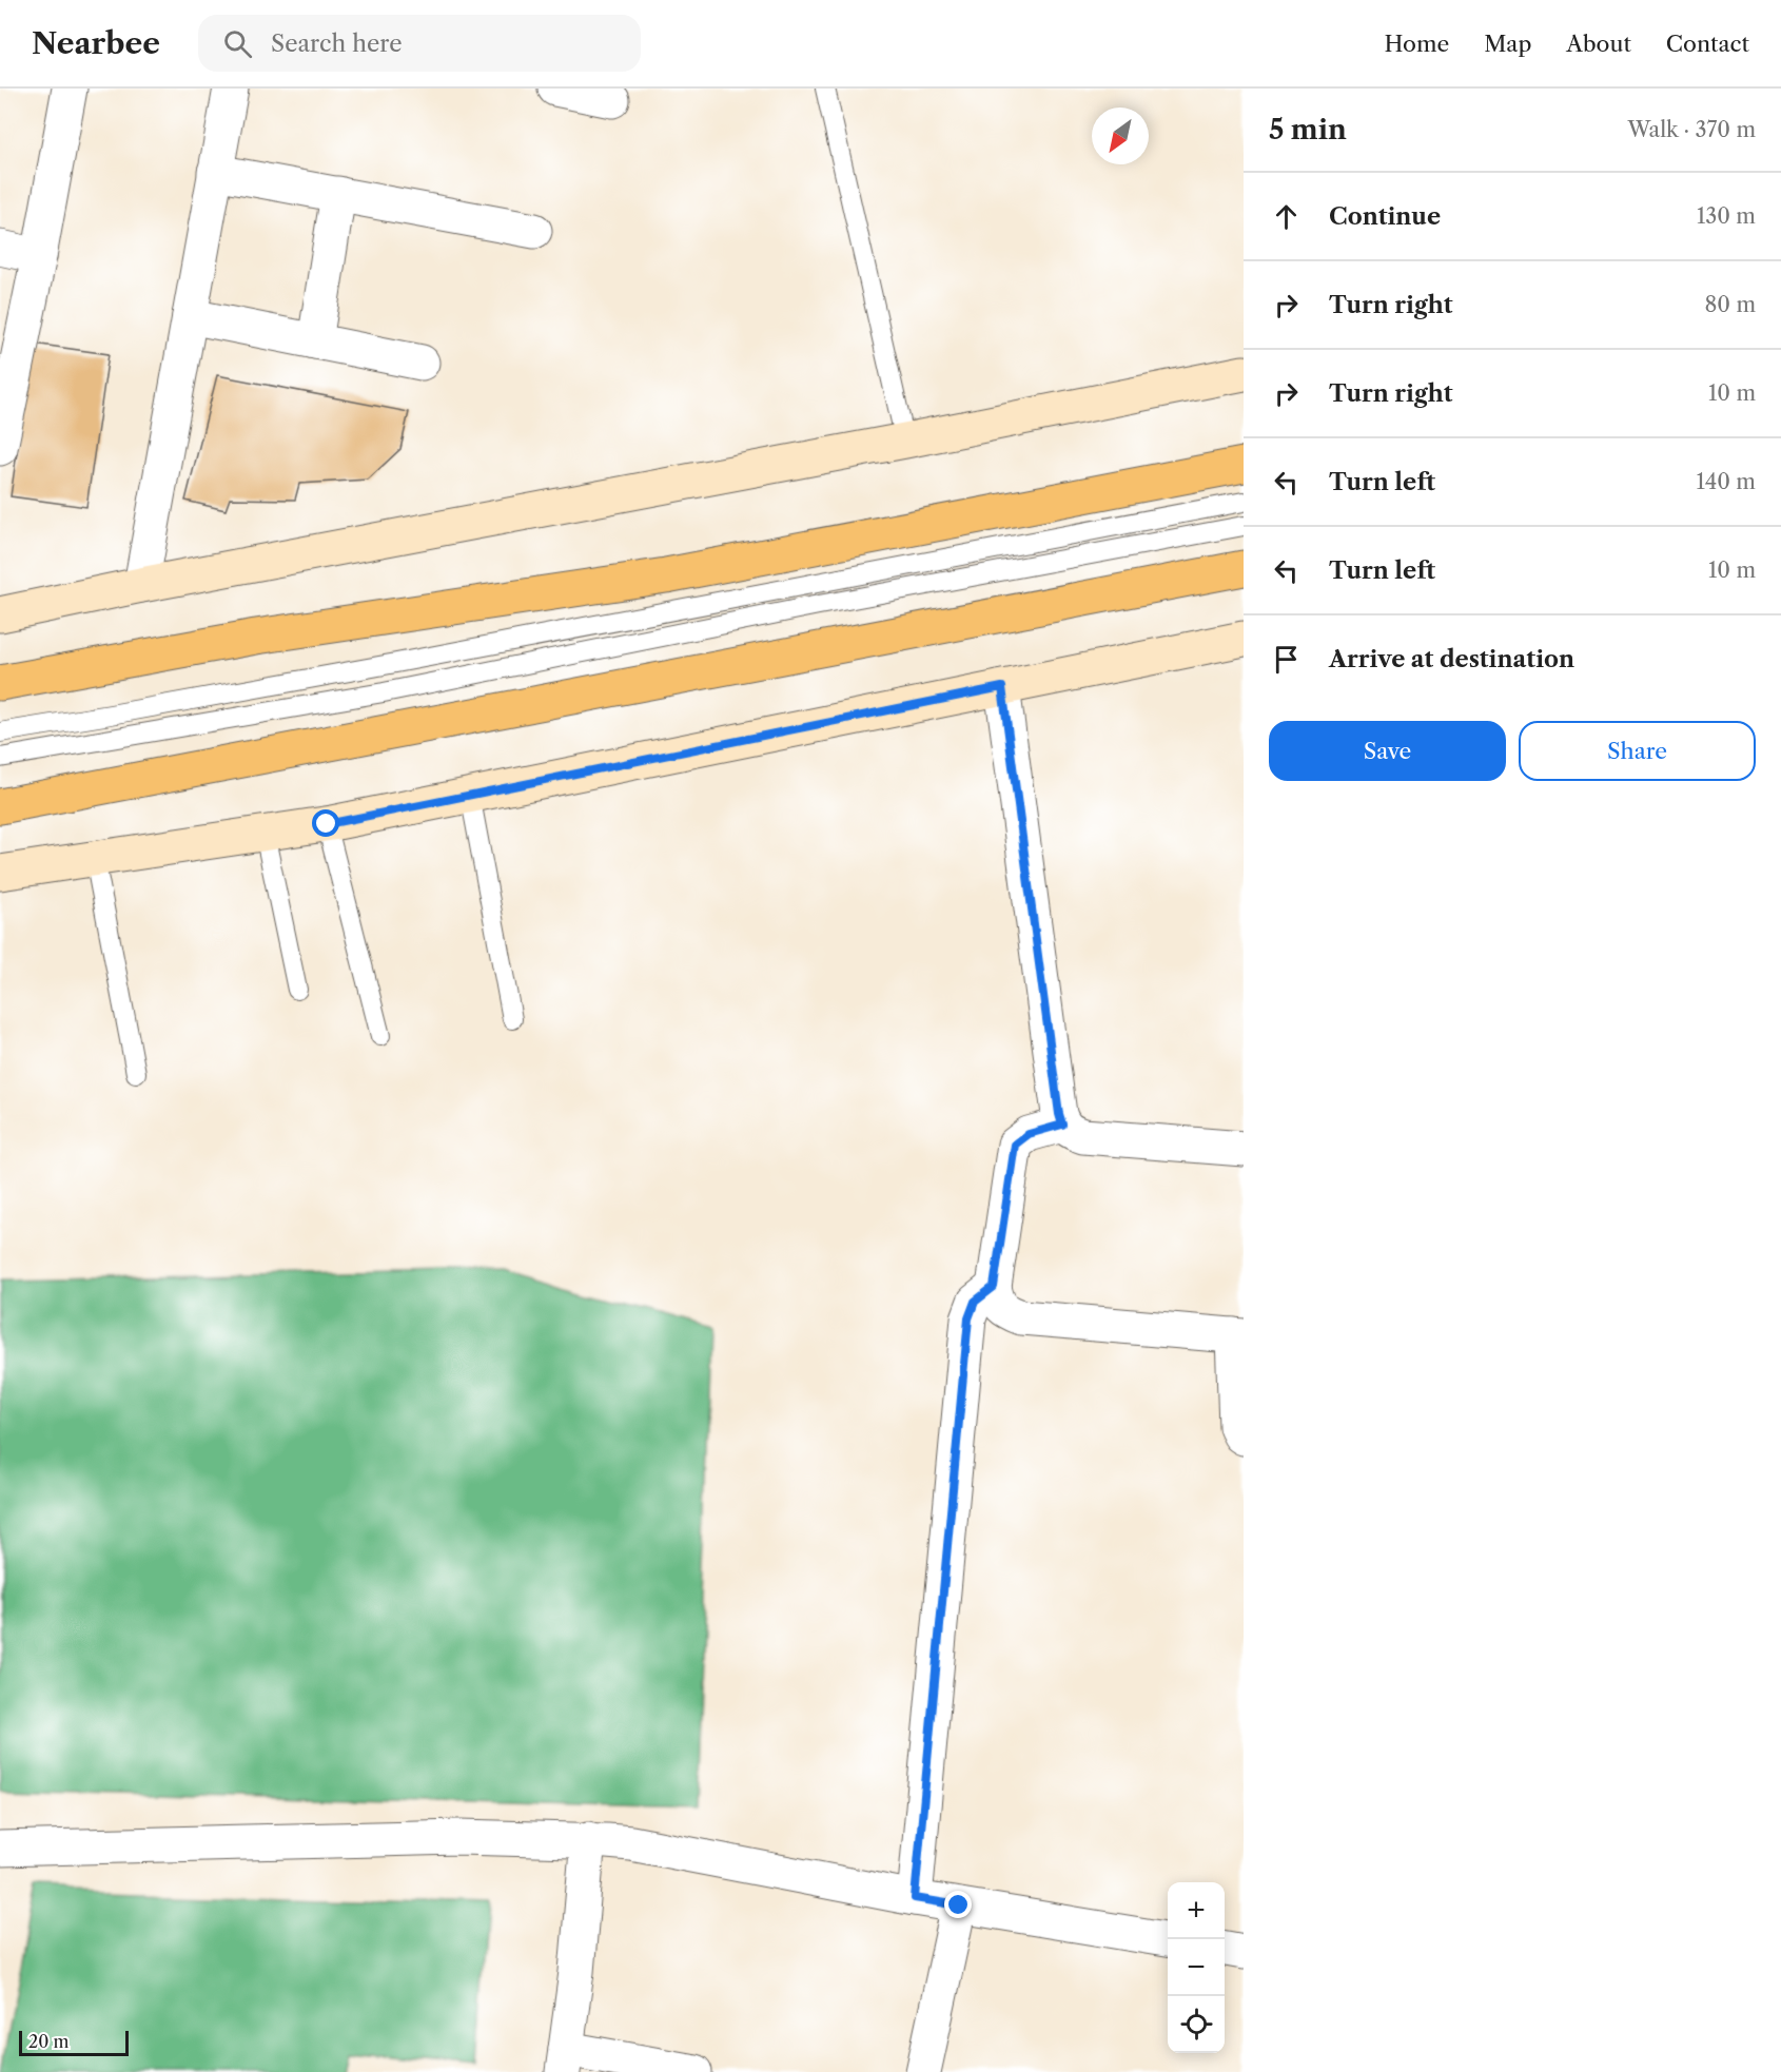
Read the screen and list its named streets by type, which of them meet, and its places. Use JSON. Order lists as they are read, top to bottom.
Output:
{
  "scale_bar": "20 m",
  "north": "bottom left",
  "page": {
    "header": "Nearbee",
    "search": "Search here",
    "nav": [
      "Home",
      "Map",
      "About",
      "Contact"
    ],
    "heading": ["5 min", "Walk · 370 m"],
    "list": [
      ["Continue", "130 m"],
      ["Turn right", "80 m"],
      ["Turn right", "10 m"],
      ["Turn left", "140 m"],
      ["Turn left", "10 m"],
      "Arrive at destination"
    ],
    "buttons": ["Save", "Share"],
    "map_buttons": ["+", "−"],
    "scale": "20 m"
  }
}
